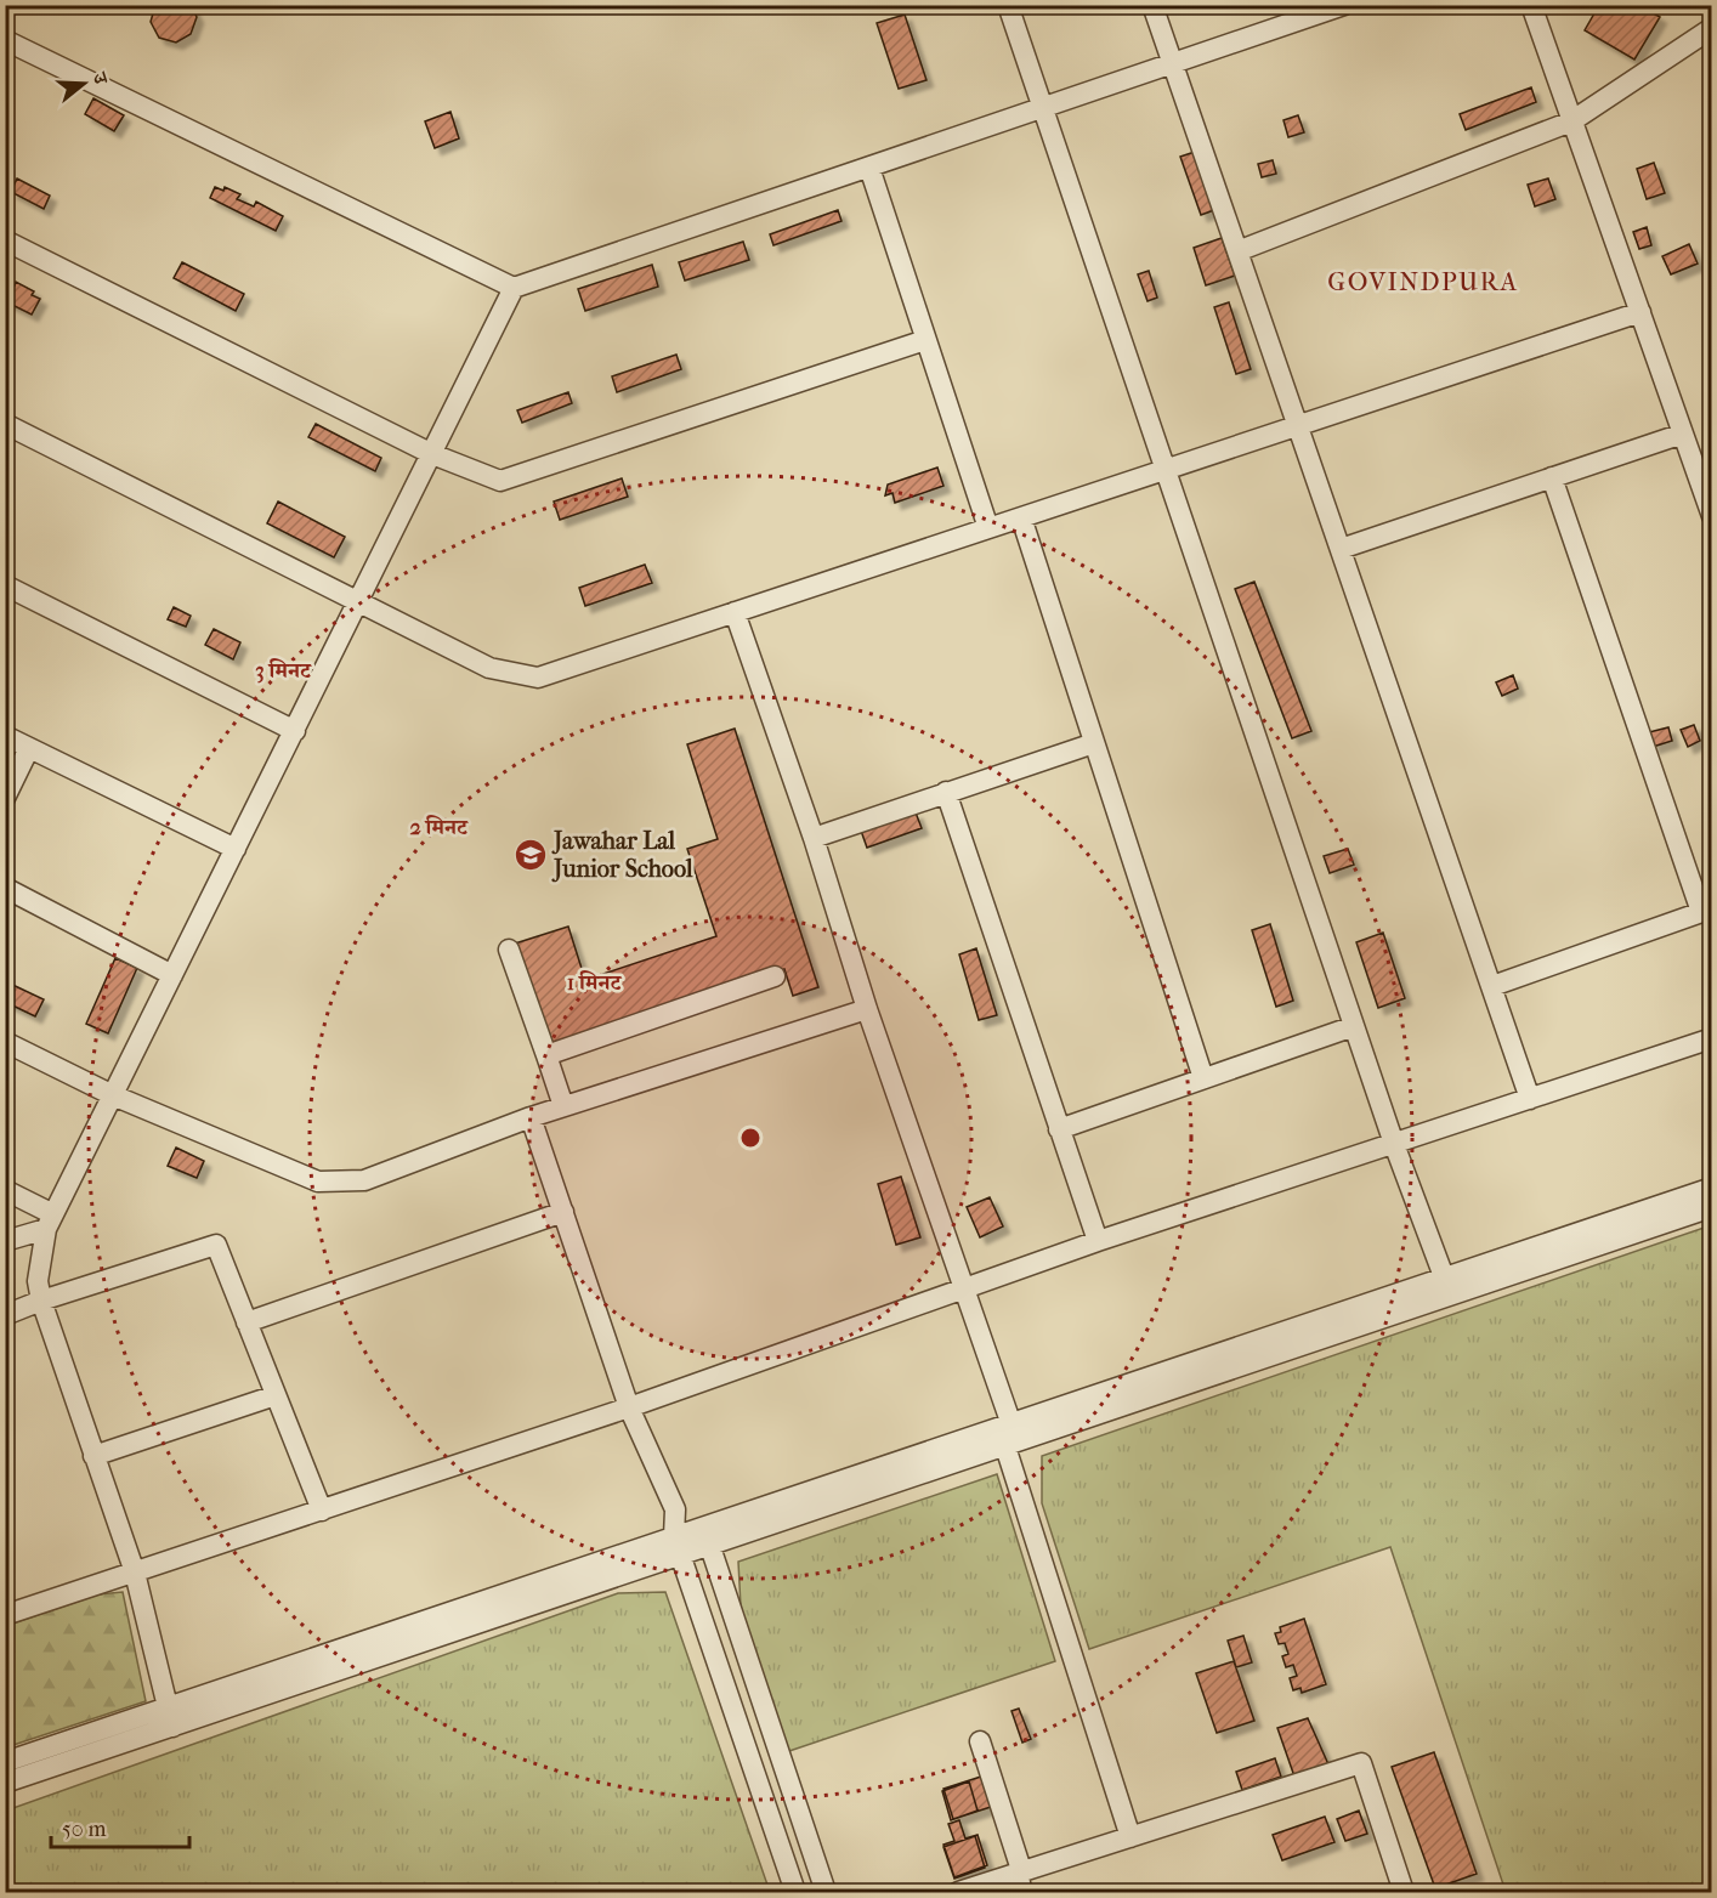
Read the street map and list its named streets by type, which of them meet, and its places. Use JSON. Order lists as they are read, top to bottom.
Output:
{
  "districts": ["GOVINDPURA"],
  "places": {
    "school or university": ["Jawahar Lal Junior School"]
  },
  "scale_bar": "50 m",
  "north": "right",
  "rings": ["3 मिनट", "2 मिनट", "1 मिनट"]
}
